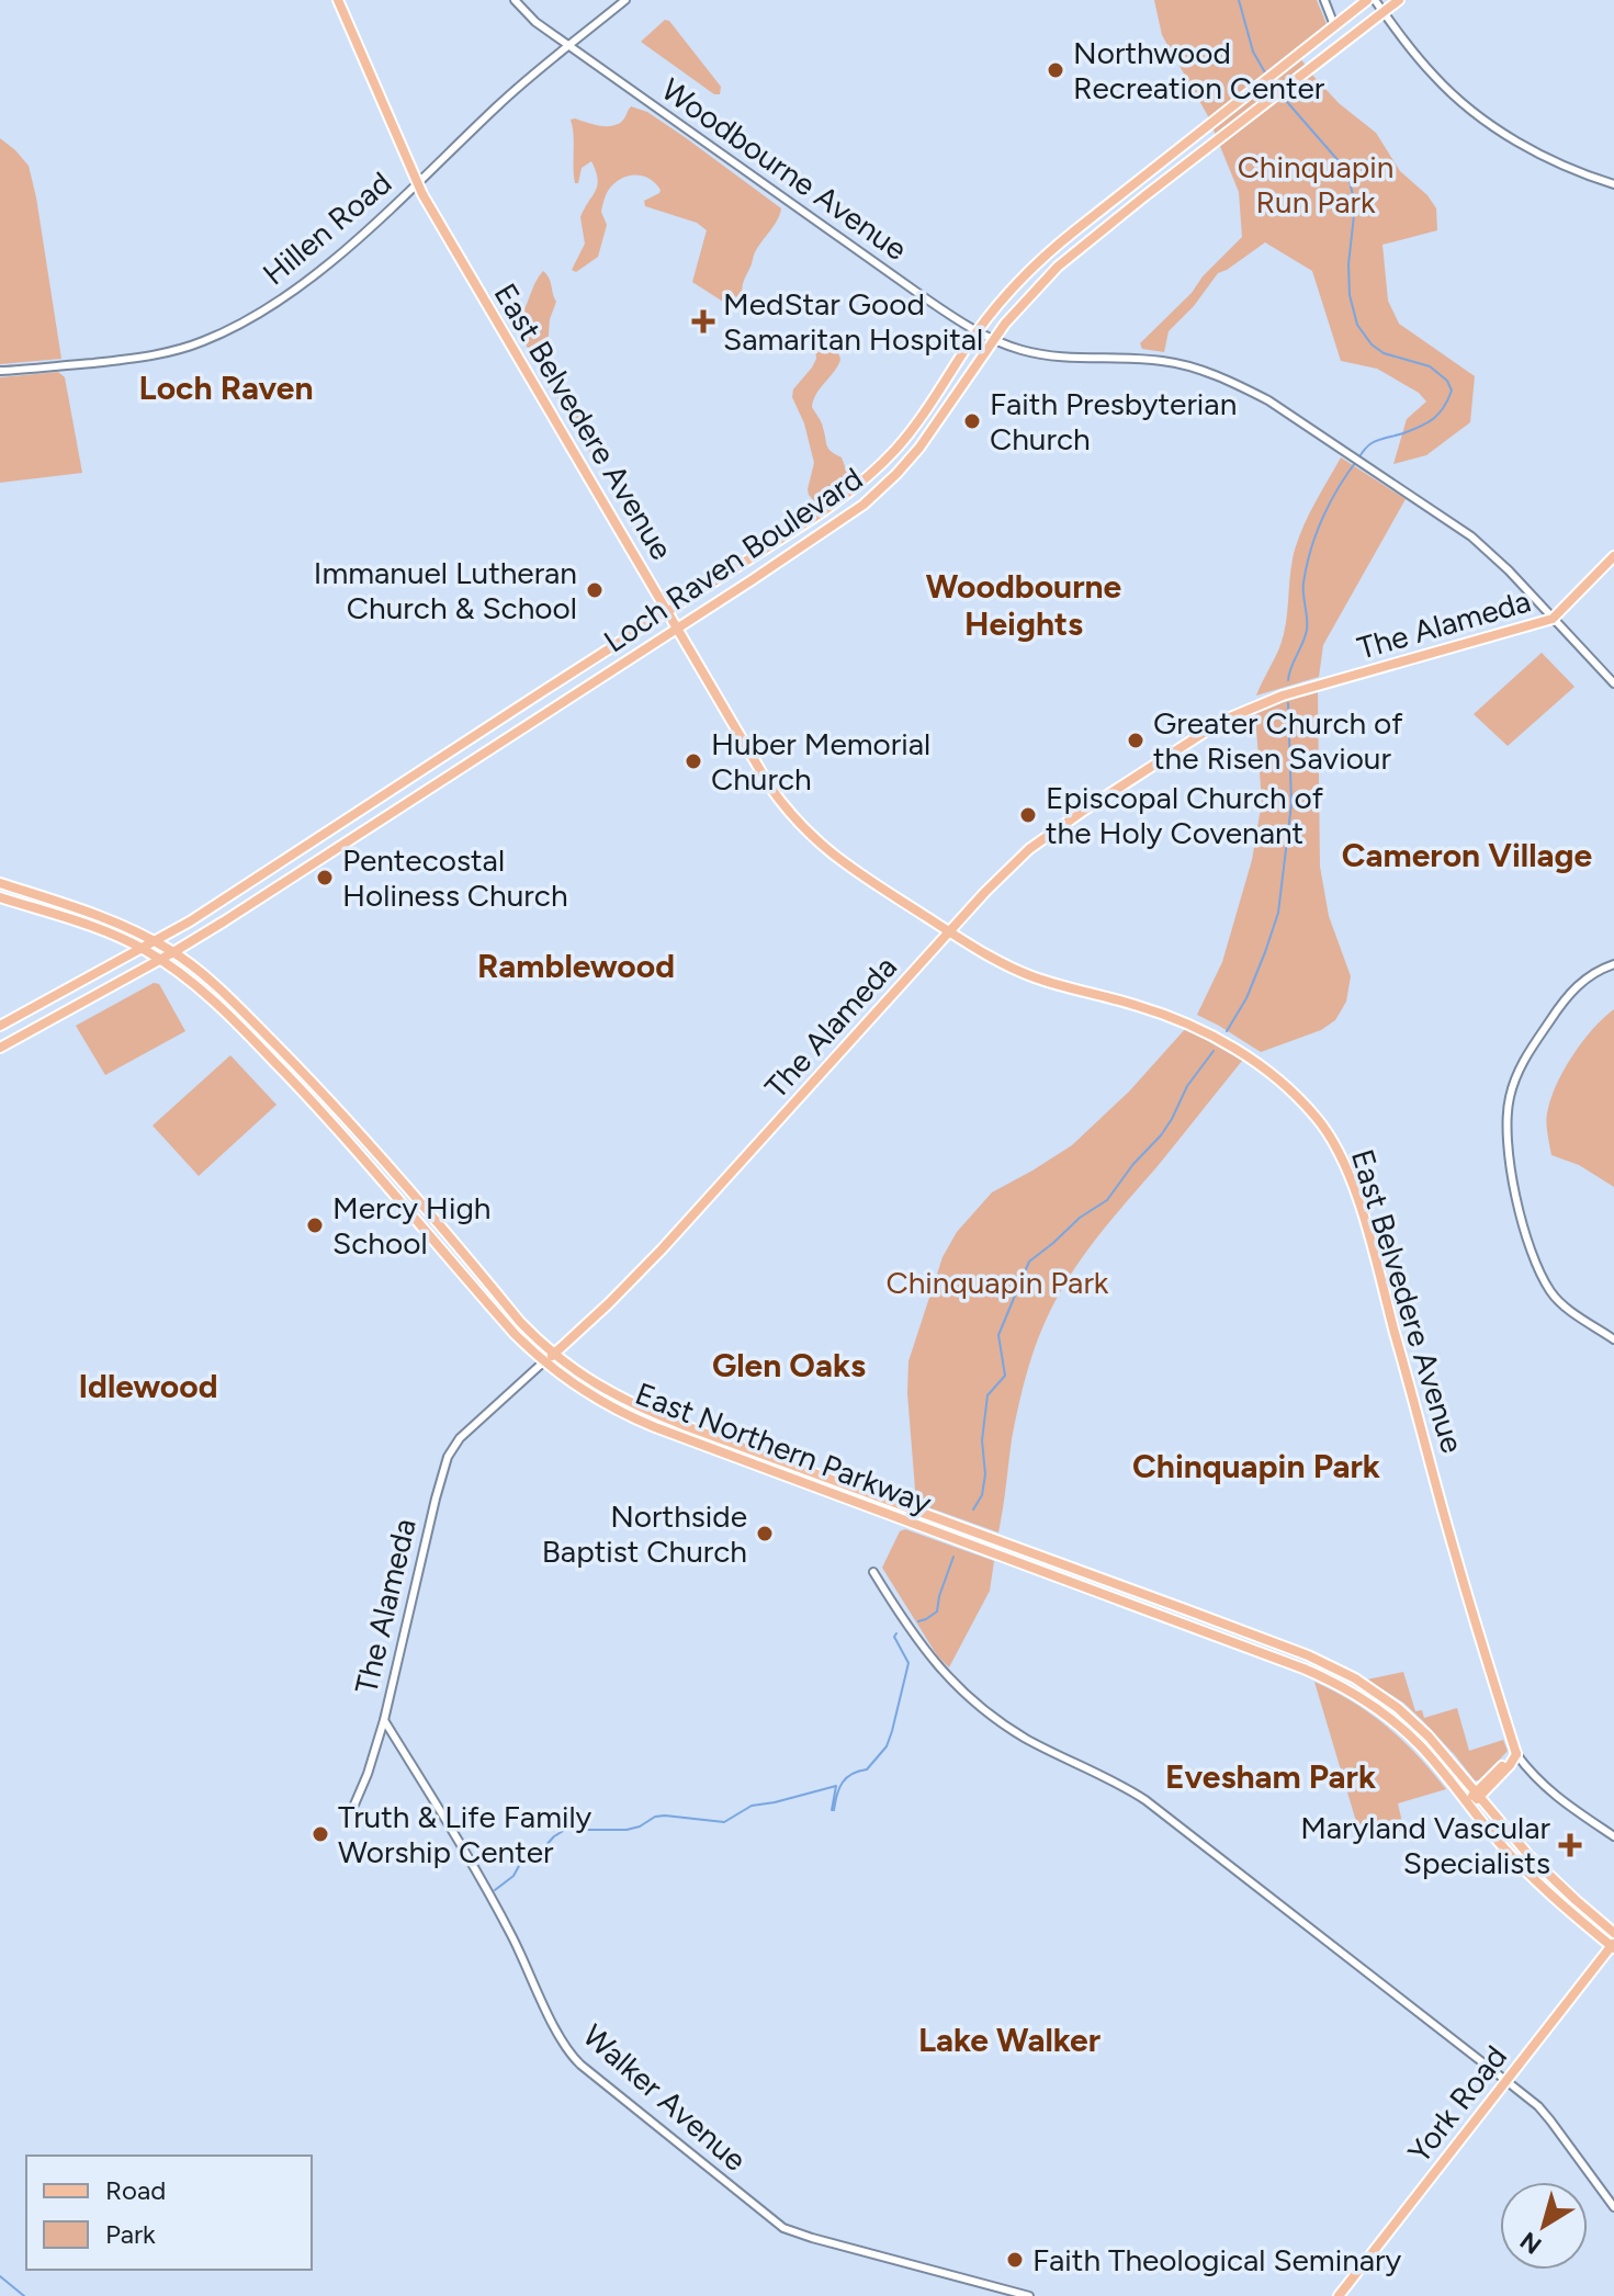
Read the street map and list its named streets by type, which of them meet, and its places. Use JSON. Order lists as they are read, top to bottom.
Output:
{
  "streets": {
    "main road": [
      "East Belvedere Avenue",
      "Loch Raven Boulevard",
      "The Alameda",
      "East Northern Parkway",
      "York Road"
    ],
    "street": ["Woodbourne Avenue", "Hillen Road", "Walker Avenue"]
  },
  "crossings": [
    ["Woodbourne Avenue", "Hillen Road"],
    ["Woodbourne Avenue", "Loch Raven Boulevard"],
    ["Woodbourne Avenue", "The Alameda"],
    ["Hillen Road", "East Belvedere Avenue"],
    ["East Belvedere Avenue", "Loch Raven Boulevard"],
    ["East Belvedere Avenue", "The Alameda"],
    ["Loch Raven Boulevard", "East Northern Parkway"],
    ["The Alameda", "East Northern Parkway"],
    ["The Alameda", "Walker Avenue"],
    ["East Northern Parkway", "York Road"]
  ],
  "districts": [
    "Loch Raven",
    "Woodbourne Heights",
    "Cameron Village",
    "Ramblewood",
    "Glen Oaks",
    "Idlewood",
    "Chinquapin Park",
    "Evesham Park",
    "Lake Walker"
  ],
  "parks": ["Chinquapin Run Park", "Chinquapin Park"],
  "places": {
    "other": [
      "Northwood Recreation Center",
      "Faith Presbyterian Church",
      "Immanuel Lutheran Church & School",
      "Greater Church of the Risen Saviour",
      "Huber Memorial Church",
      "Episcopal Church of the Holy Covenant",
      "Pentecostal Holiness Church",
      "Mercy High School",
      "Northside Baptist Church",
      "Truth & Life Family Worship Center",
      "Faith Theological Seminary"
    ],
    "health": ["MedStar Good Samaritan Hospital", "Maryland Vascular Specialists"]
  },
  "legend": ["Road", "Park"],
  "north": "bottom left"
}
